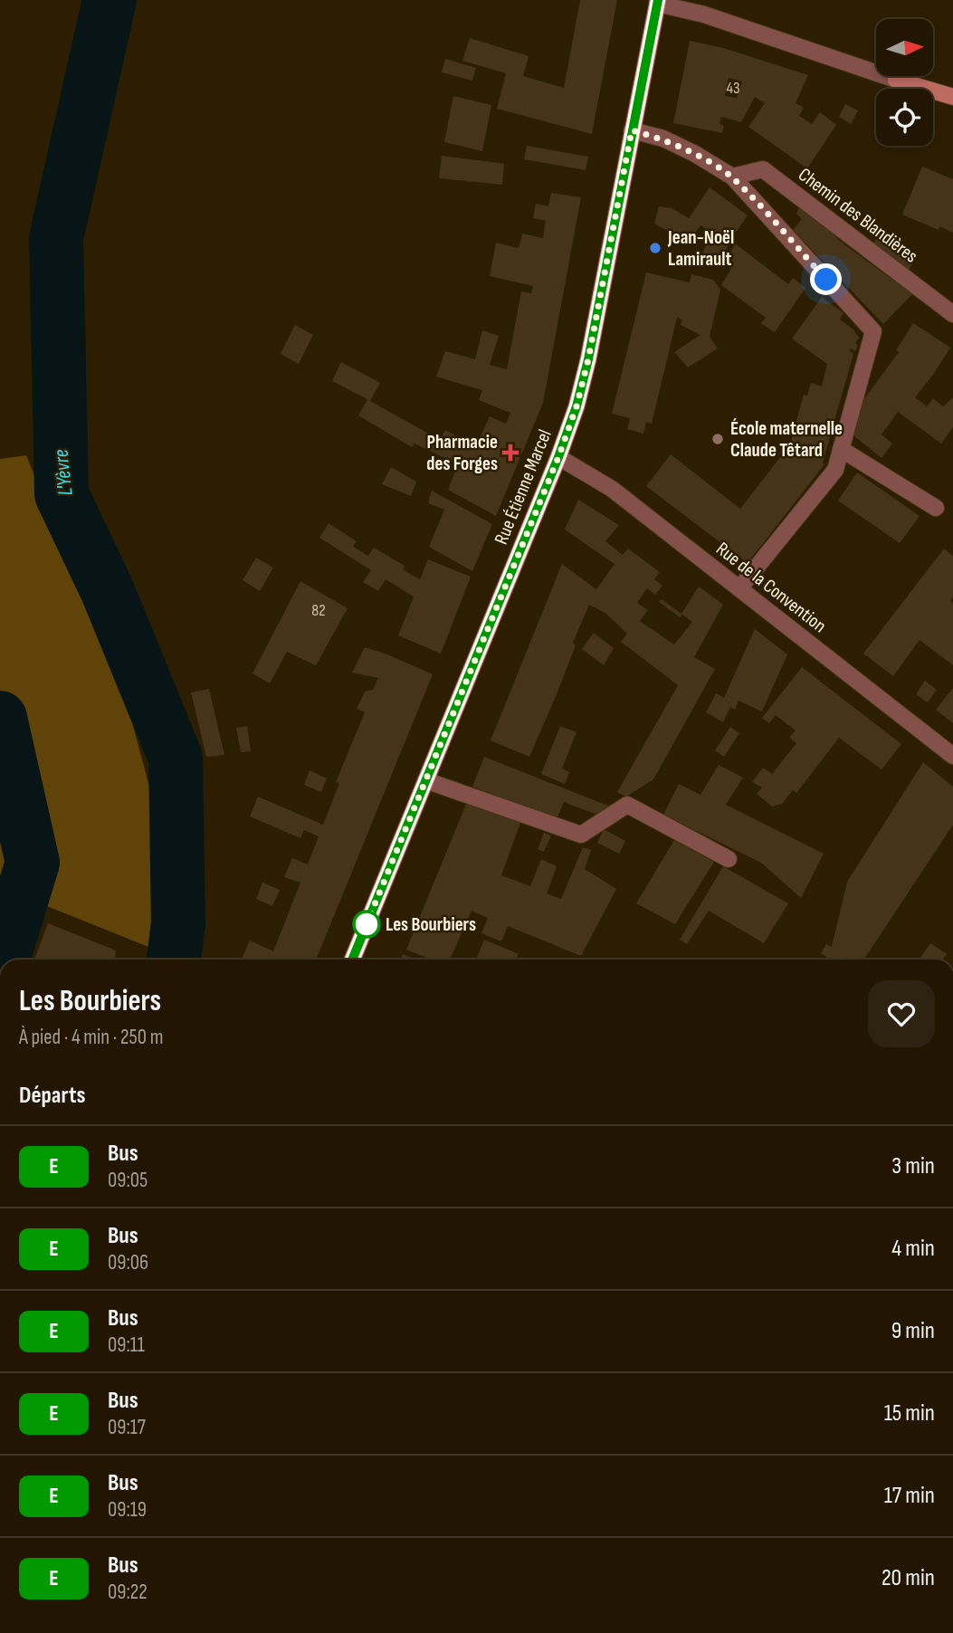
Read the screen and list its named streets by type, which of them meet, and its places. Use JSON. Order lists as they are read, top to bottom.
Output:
{
  "streets": {
    "main road": ["Rue Étienne Marcel"],
    "street": ["Chemin des Blandières", "Rue de la Convention"]
  },
  "crossings": [
    ["Rue Étienne Marcel", "Rue de la Convention"]
  ],
  "water": ["L'Yèvre"],
  "places": {
    "other": ["Jean-Noël Lamirault", "École maternelle Claude Têtard", "Les Bourbiers"],
    "health": ["Pharmacie des Forges"]
  },
  "lines": ["bus line E"],
  "house_numbers": ["43", "82"],
  "north": "right",
  "page": {
    "heading": [
      ["Les Bourbiers", "À pied · 4 min · 250 m"],
      "Départs"
    ],
    "list": [
      {
        "mark": "E",
        "name": "Bus",
        "note": "09:05",
        "value": "3 min"
      },
      {
        "mark": "E",
        "name": "Bus",
        "note": "09:06",
        "value": "4 min"
      },
      {
        "mark": "E",
        "name": "Bus",
        "note": "09:11",
        "value": "9 min"
      },
      {
        "mark": "E",
        "name": "Bus",
        "note": "09:17",
        "value": "15 min"
      },
      {
        "mark": "E",
        "name": "Bus",
        "note": "09:19",
        "value": "17 min"
      },
      {
        "mark": "E",
        "name": "Bus",
        "note": "09:22",
        "value": "20 min"
      }
    ]
  }
}
